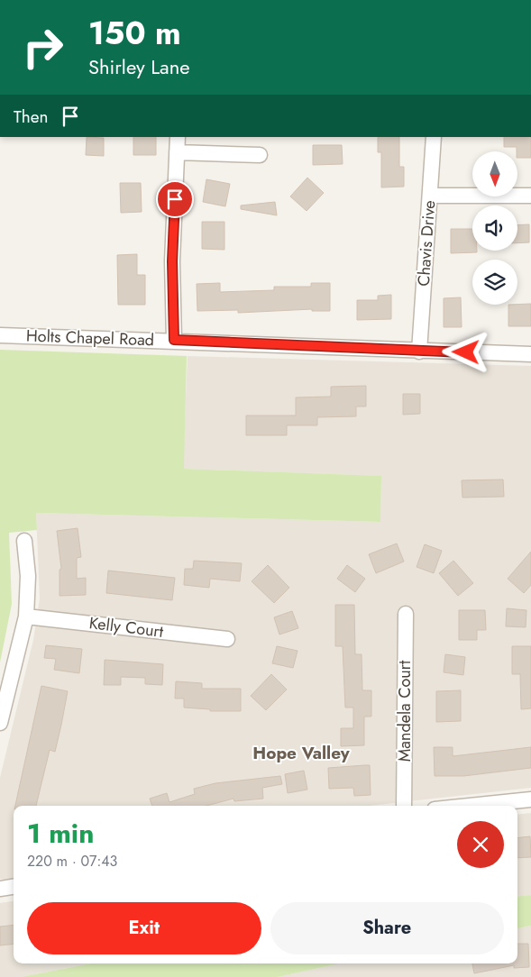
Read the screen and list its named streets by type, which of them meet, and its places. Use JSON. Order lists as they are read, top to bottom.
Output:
{
  "streets": {
    "street": [
      "Chavis Drive",
      "Holts Chapel Road",
      "Kelly Court",
      "Mandela Court"
    ]
  },
  "crossings": [
    ["Chavis Drive", "Holts Chapel Road"]
  ],
  "districts": ["Hope Valley"],
  "north": "bottom",
  "page": {
    "turn": ["150 m", "Shirley Lane"],
    "then": "Then",
    "heading": ["1 min", "220 m · 07:43"],
    "buttons": ["Exit", "Share"]
  }
}
